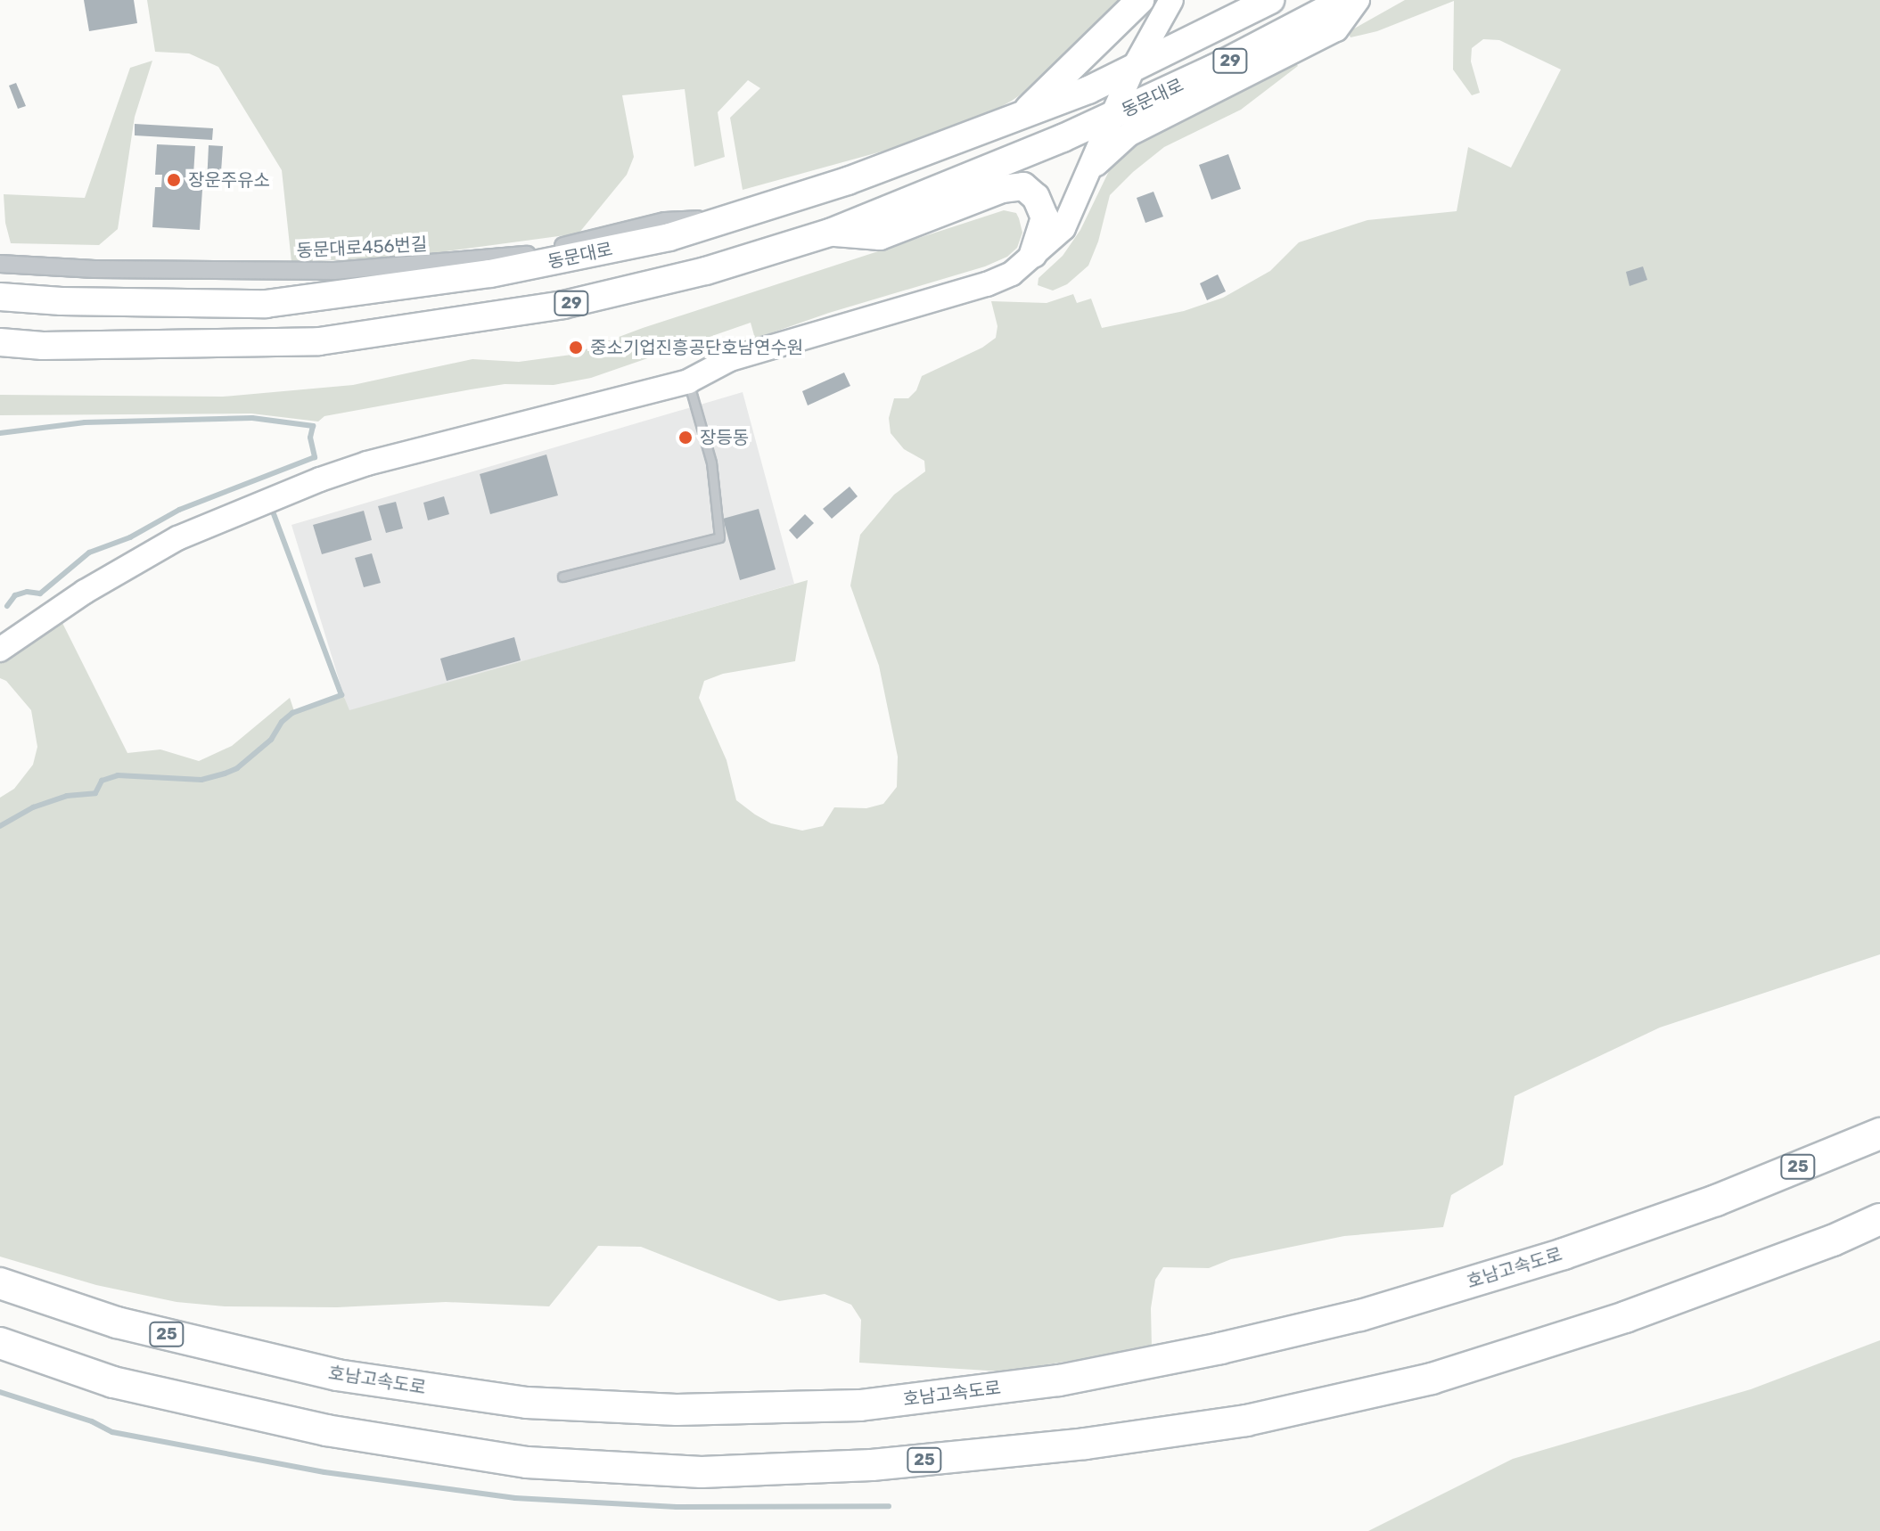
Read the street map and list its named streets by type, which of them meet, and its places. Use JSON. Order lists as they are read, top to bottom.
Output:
{
  "streets": {
    "highway": ["25", "호남고속도로"],
    "main road": ["29", "동문대로"],
    "street": ["동문대로456번길"]
  },
  "crossings": [
    ["동문대로", "동문대로456번길"]
  ],
  "places": ["장운주유소", "중소기업진흥공단호남연수원", "장등동"]
}
